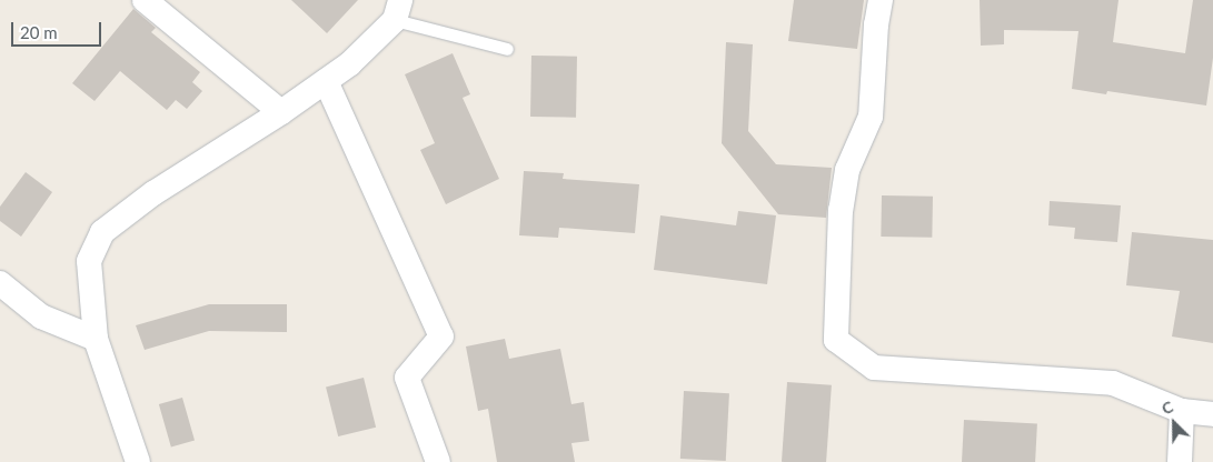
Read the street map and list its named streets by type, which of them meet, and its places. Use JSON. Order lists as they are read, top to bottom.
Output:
{
  "scale_bar": "20 m",
  "north": "top left"
}
